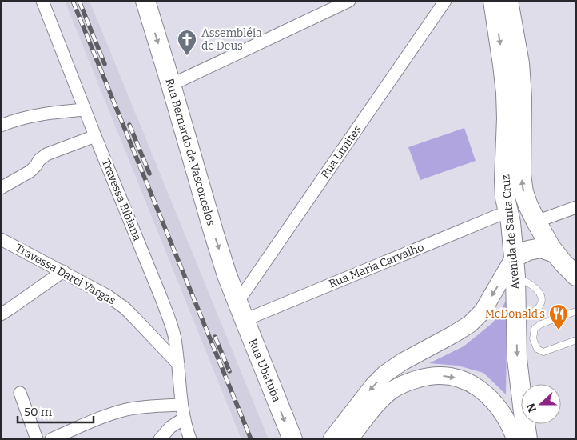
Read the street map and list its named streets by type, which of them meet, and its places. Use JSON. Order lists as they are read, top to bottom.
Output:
{
  "streets": {
    "main road": ["Rua Bernardo de Vasconcelos", "Avenida de Santa Cruz", "Rua Ubatuba"],
    "street": [
      "Rua Limites",
      "Travessa Bibiana",
      "Rua Maria Carvalho",
      "Travessa Darci Vargas"
    ]
  },
  "crossings": [
    ["Rua Bernardo de Vasconcelos", "Rua Limites"],
    ["Rua Bernardo de Vasconcelos", "Rua Ubatuba"],
    ["Rua Limites", "Rua Ubatuba"],
    ["Travessa Bibiana", "Travessa Darci Vargas"],
    ["Avenida de Santa Cruz", "Rua Maria Carvalho"],
    ["Rua Maria Carvalho", "Rua Ubatuba"]
  ],
  "one_way": ["Rua Bernardo de Vasconcelos", "Rua Ubatuba"],
  "places": {
    "church": ["Assembléia de Deus"],
    "restaurant": ["McDonald's"]
  },
  "scale_bar": "50 m",
  "north": "left"
}
